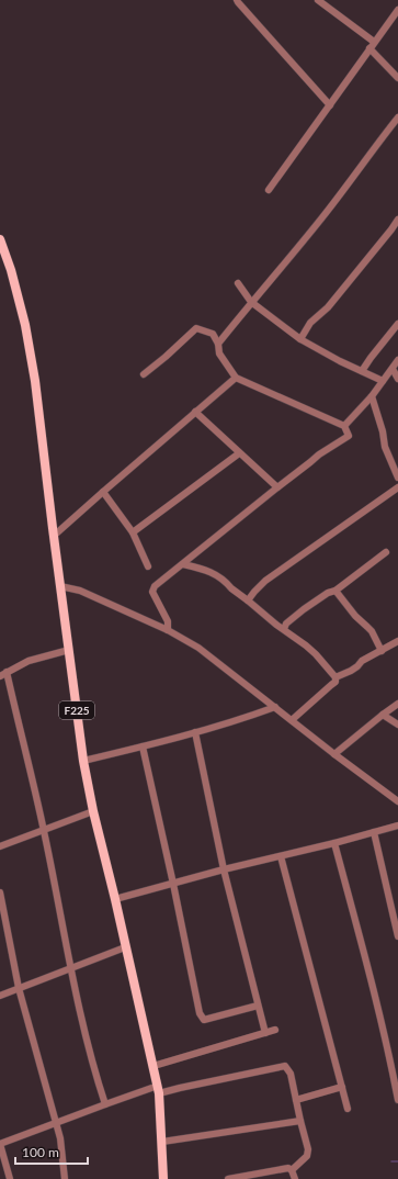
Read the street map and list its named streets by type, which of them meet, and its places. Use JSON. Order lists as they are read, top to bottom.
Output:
{
  "streets": {
    "main road": ["F225"]
  },
  "scale_bar": "100 m"
}
